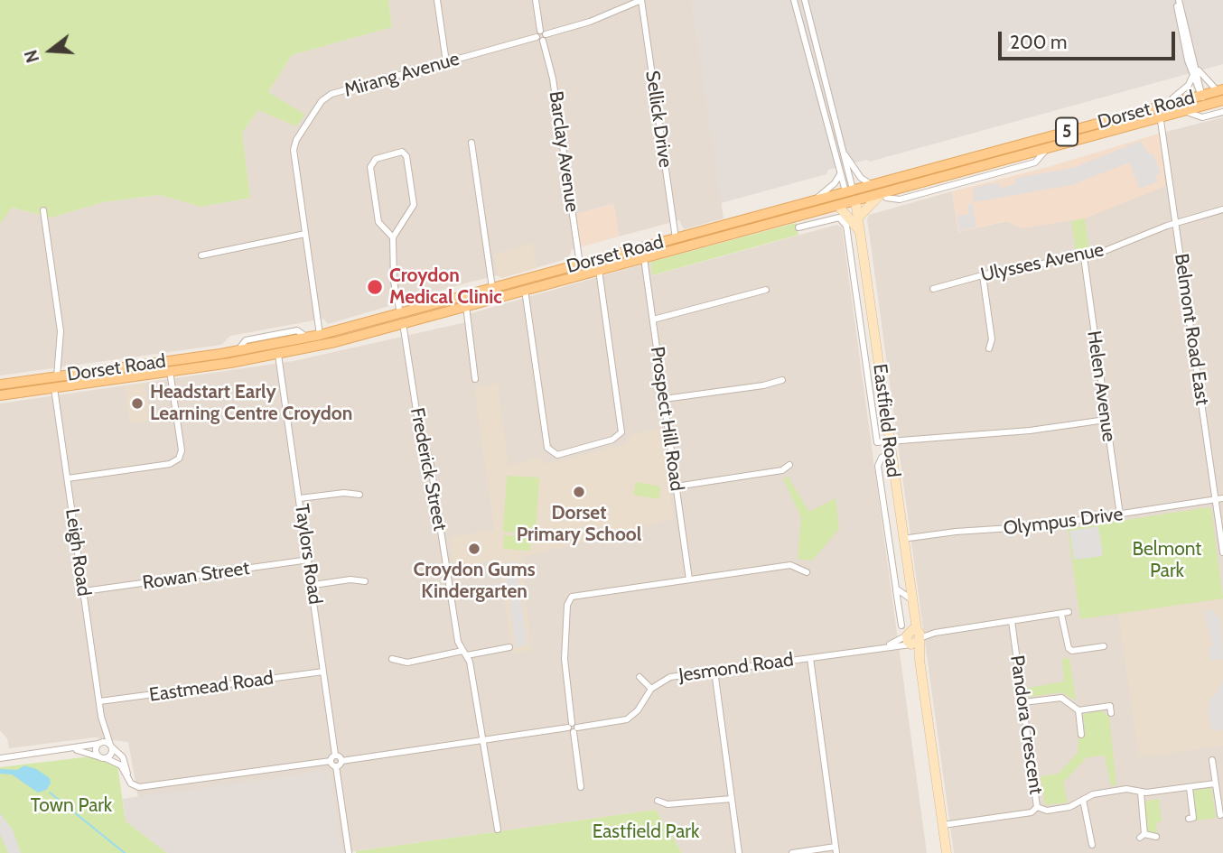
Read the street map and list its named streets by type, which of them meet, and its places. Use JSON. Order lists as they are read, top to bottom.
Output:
{
  "streets": {
    "main road": ["Dorset Road", "5", "Eastfield Road"],
    "street": [
      "Mirang Avenue",
      "Sellick Drive",
      "Barclay Avenue",
      "Ulysses Avenue",
      "Belmont Road East",
      "Helen Avenue",
      "Prospect Hill Road",
      "Frederick Street",
      "Olympus Drive",
      "Leigh Road",
      "Taylors Road",
      "Rowan Street",
      "Jesmond Road",
      "Eastmead Road",
      "Pandora Crescent"
    ]
  },
  "crossings": [
    ["Mirang Avenue", "Dorset Road"],
    ["Mirang Avenue", "Sellick Drive"],
    ["Mirang Avenue", "Barclay Avenue"],
    ["Dorset Road", "Sellick Drive"],
    ["Dorset Road", "Barclay Avenue"],
    ["Dorset Road", "Belmont Road East"],
    ["Dorset Road", "Prospect Hill Road"],
    ["Dorset Road", "Eastfield Road"],
    ["Dorset Road", "Frederick Street"],
    ["Dorset Road", "Leigh Road"],
    ["Dorset Road", "Taylors Road"],
    ["Ulysses Avenue", "Belmont Road East"],
    ["Ulysses Avenue", "Helen Avenue"],
    ["Belmont Road East", "Olympus Drive"],
    ["Helen Avenue", "Olympus Drive"],
    ["Eastfield Road", "Olympus Drive"],
    ["Eastfield Road", "Jesmond Road"],
    ["Eastfield Road", "Pandora Crescent"],
    ["Leigh Road", "Rowan Street"],
    ["Leigh Road", "Eastmead Road"],
    ["Taylors Road", "Rowan Street"],
    ["Taylors Road", "Eastmead Road"],
    ["Jesmond Road", "Pandora Crescent"]
  ],
  "parks": ["Belmont Park", "Town Park", "Eastfield Park"],
  "places": [
    "Croydon Medical Clinic",
    "Headstart Early Learning Centre Croydon",
    "Dorset Primary School",
    "Croydon Gums Kindergarten"
  ],
  "scale_bar": "200 m",
  "north": "left"
}
